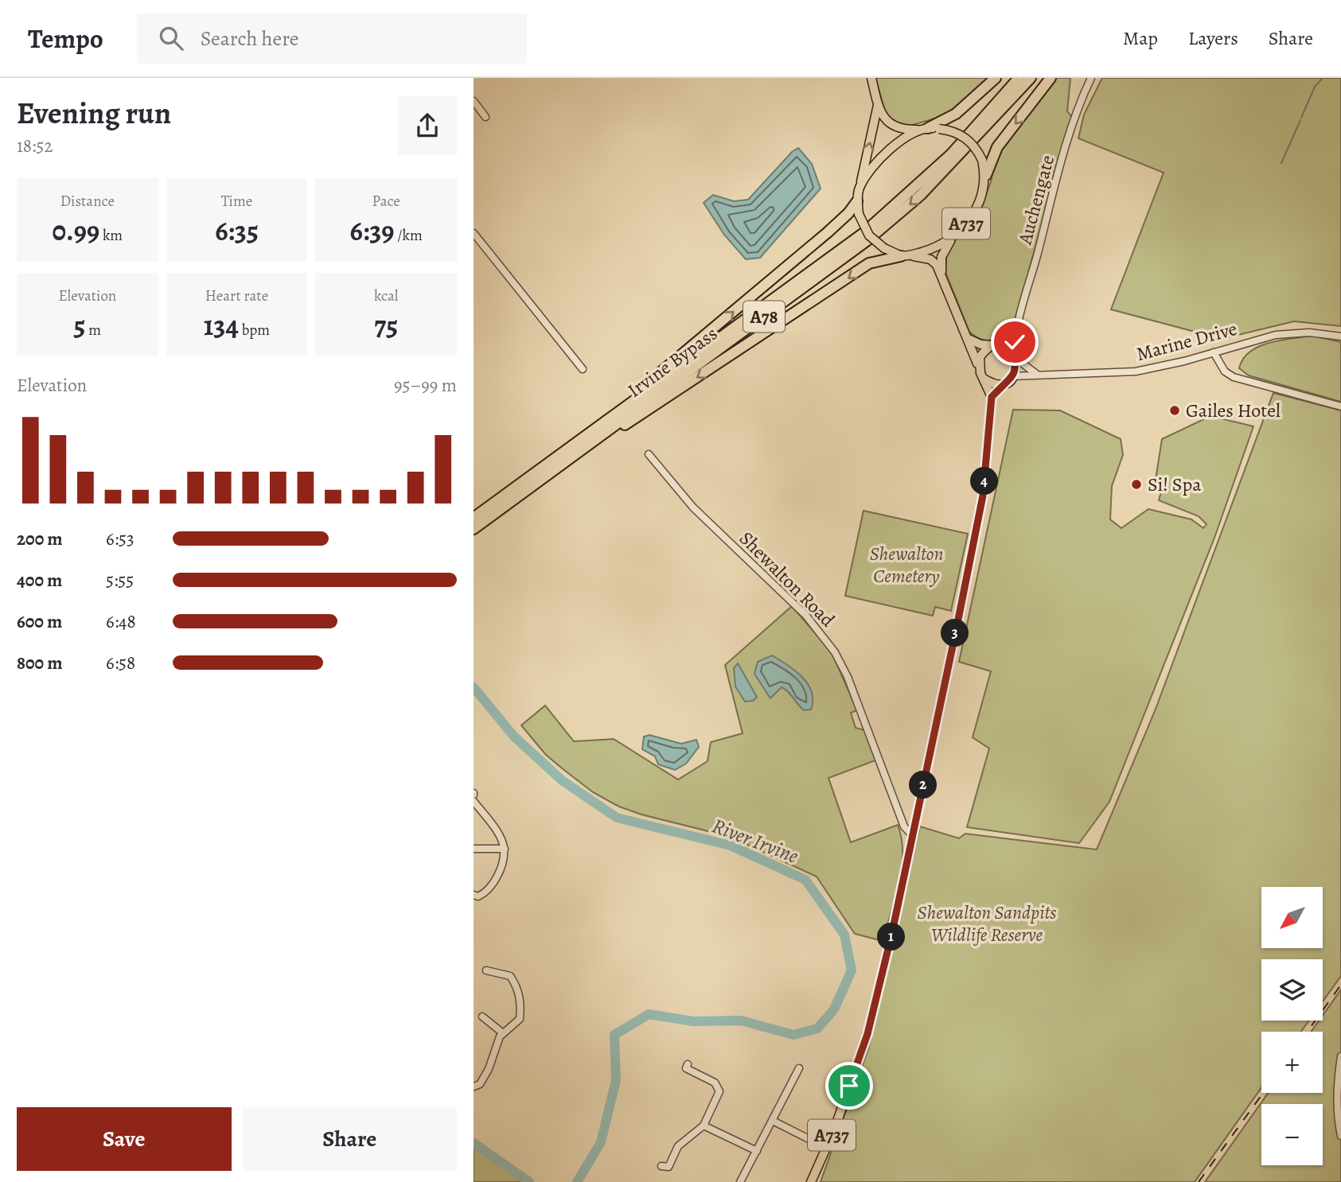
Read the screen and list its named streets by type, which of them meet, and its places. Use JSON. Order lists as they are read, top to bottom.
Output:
{
  "streets": {
    "highway": ["A78", "Irvine Bypass"],
    "main road": ["A737"],
    "street": ["Auchengate", "Marine Drive", "Shewalton Road"]
  },
  "crossings": [
    ["Auchengate", "A737"],
    ["Auchengate", "Marine Drive"],
    ["A737", "Marine Drive"],
    ["A737", "Shewalton Road"]
  ],
  "water": ["River Irvine"],
  "parks": ["Shewalton Cemetery", "Shewalton Sandpits Wildlife Reserve"],
  "places": ["Gailes Hotel", "Si! Spa"],
  "north": "bottom left",
  "page": {
    "header": "Tempo",
    "search": "Search here",
    "nav": ["Map", "Layers", "Share"],
    "heading": ["Evening run", "18:52"],
    "stats": [
      ["Distance", "0.99 km"],
      ["Time", "6:35"],
      ["Pace", "6:39 /km"],
      ["Elevation", "5 m"],
      ["Heart rate", "134 bpm"],
      ["kcal", "75"]
    ],
    "chart": ["Elevation", "95–99 m"],
    "pins": [
      "4",
      "3",
      "2",
      "1"
    ],
    "list": [
      {
        "name": "200 m",
        "note": "6:53"
      },
      {
        "name": "400 m",
        "note": "5:55"
      },
      {
        "name": "600 m",
        "note": "6:48"
      },
      {
        "name": "800 m",
        "note": "6:58"
      }
    ],
    "map_buttons": ["+", "−"],
    "buttons": ["Save", "Share"]
  }
}
